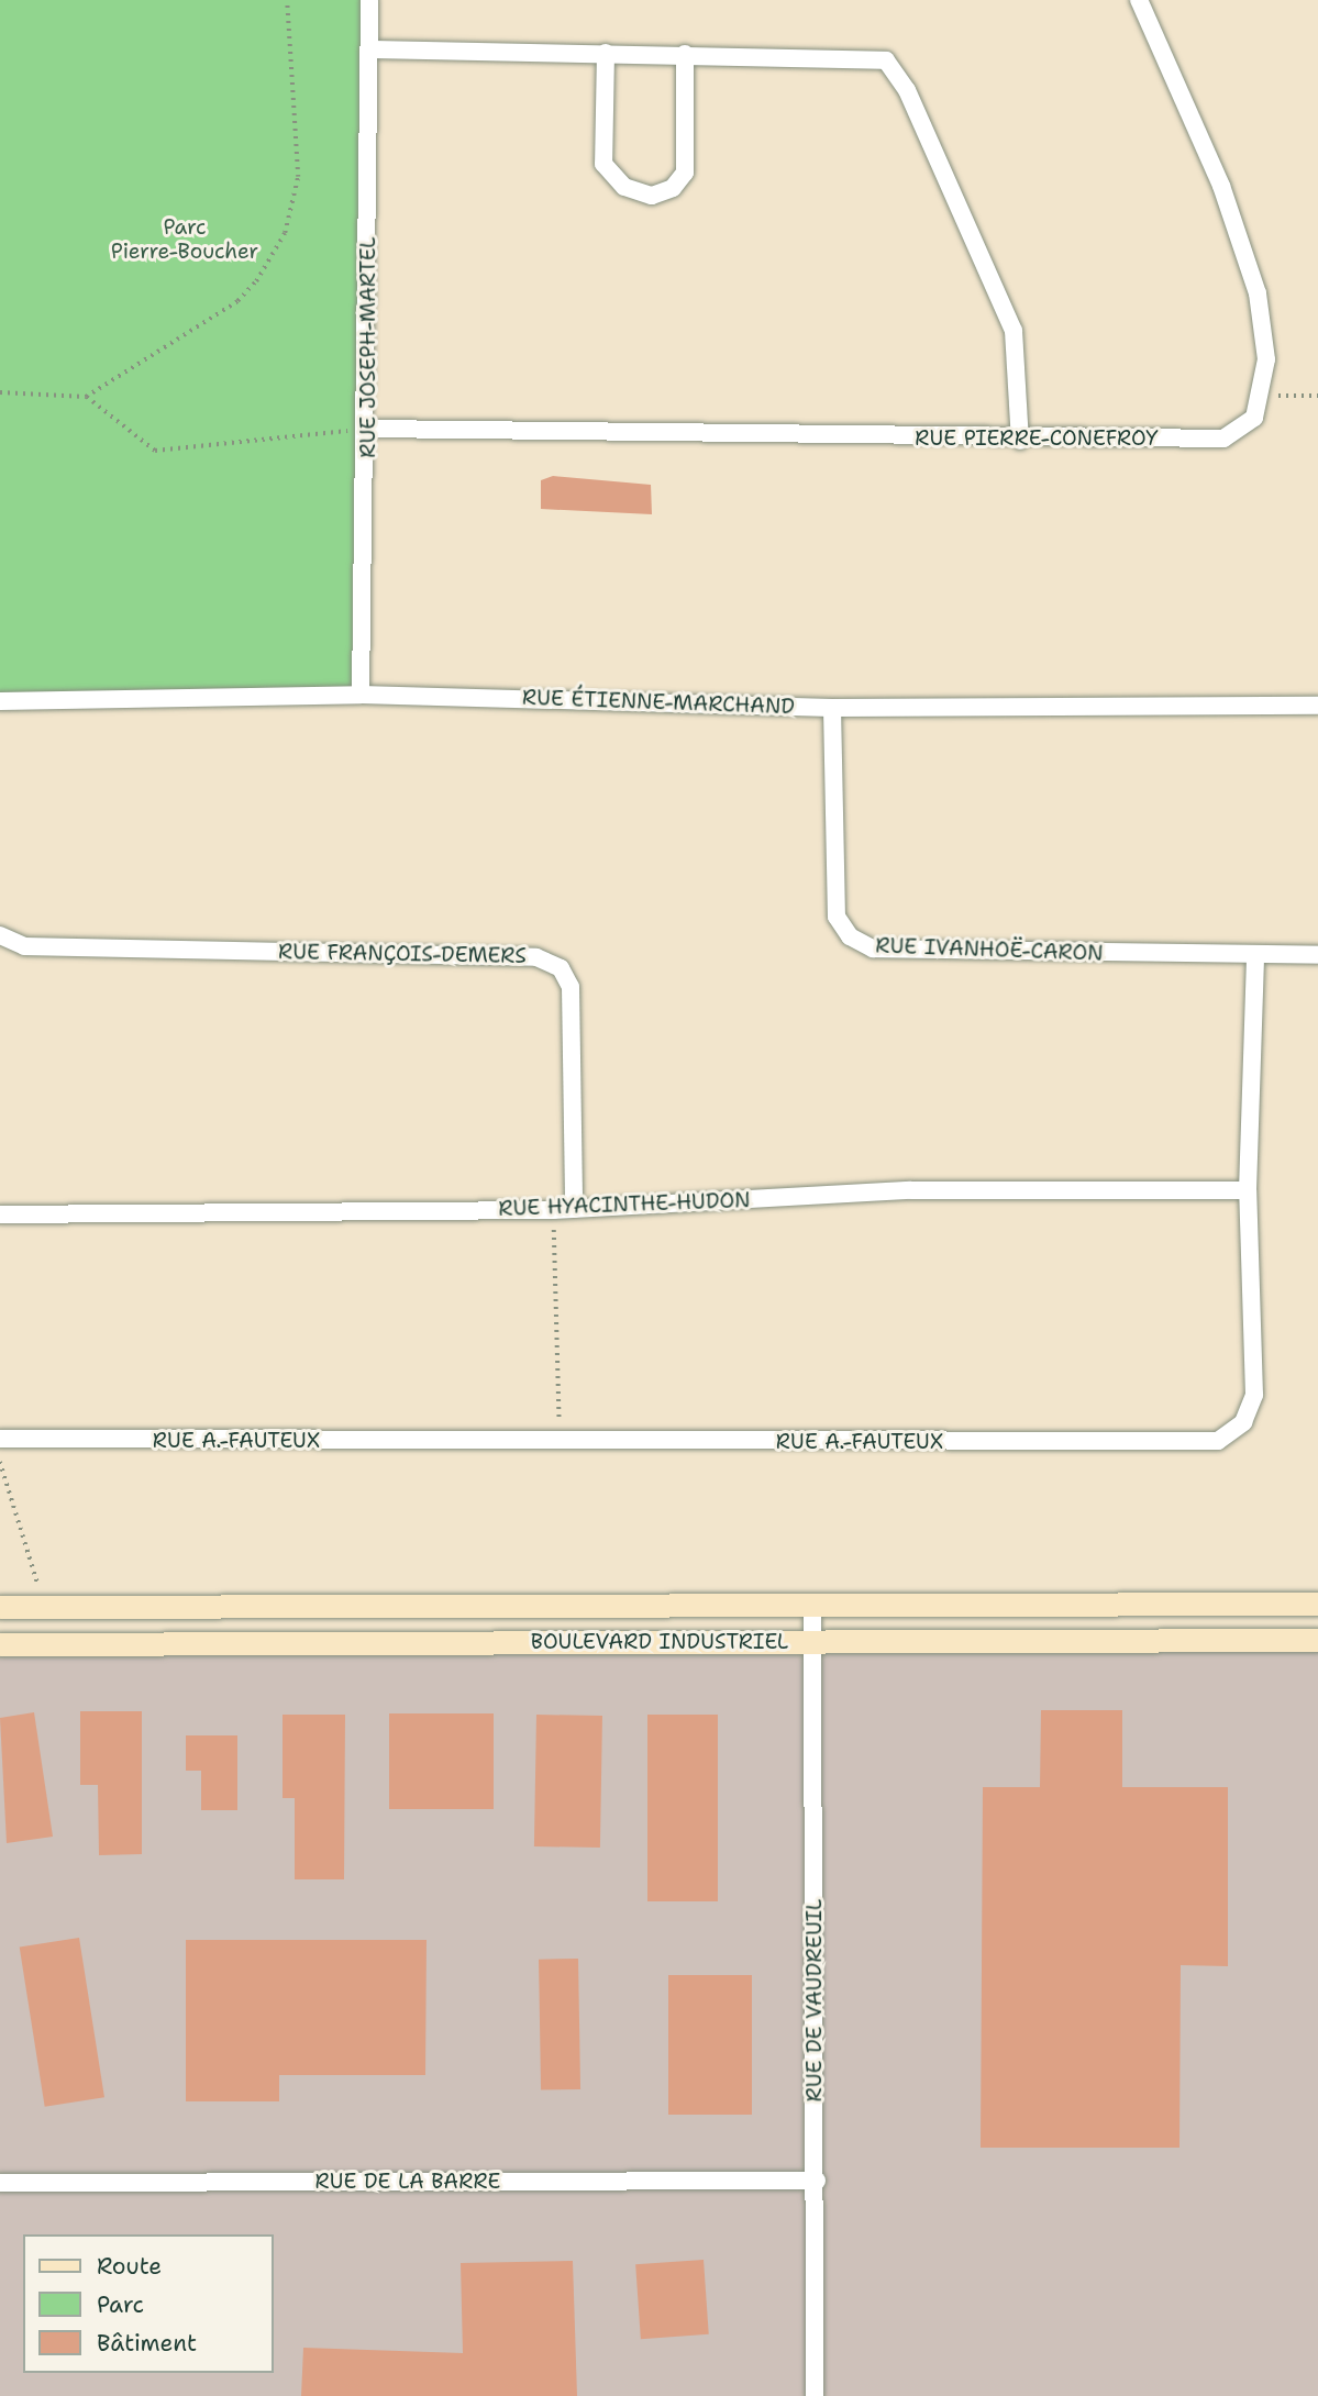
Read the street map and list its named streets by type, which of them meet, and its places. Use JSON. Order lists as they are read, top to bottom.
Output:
{
  "streets": {
    "street": [
      "RUE JOSEPH-MARTEL",
      "RUE PIERRE-CONEFROY",
      "RUE ÉTIENNE-MARCHAND",
      "RUE IVANHOË-CARON",
      "RUE FRANÇOIS-DEMERS",
      "RUE HYACINTHE-HUDON",
      "RUE A.-FAUTEUX",
      "BOULEVARD INDUSTRIEL",
      "RUE DE VAUDREUIL",
      "RUE DE LA BARRE"
    ]
  },
  "crossings": [
    ["RUE JOSEPH-MARTEL", "RUE PIERRE-CONEFROY"],
    ["RUE JOSEPH-MARTEL", "RUE ÉTIENNE-MARCHAND"],
    ["RUE ÉTIENNE-MARCHAND", "RUE IVANHOË-CARON"],
    ["RUE IVANHOË-CARON", "RUE A.-FAUTEUX"],
    ["RUE FRANÇOIS-DEMERS", "RUE HYACINTHE-HUDON"],
    ["RUE HYACINTHE-HUDON", "RUE A.-FAUTEUX"],
    ["BOULEVARD INDUSTRIEL", "RUE DE VAUDREUIL"],
    ["RUE DE VAUDREUIL", "RUE DE LA BARRE"]
  ],
  "parks": ["Parc Pierre-Boucher"],
  "legend": ["Route", "Parc", "Bâtiment"]
}
